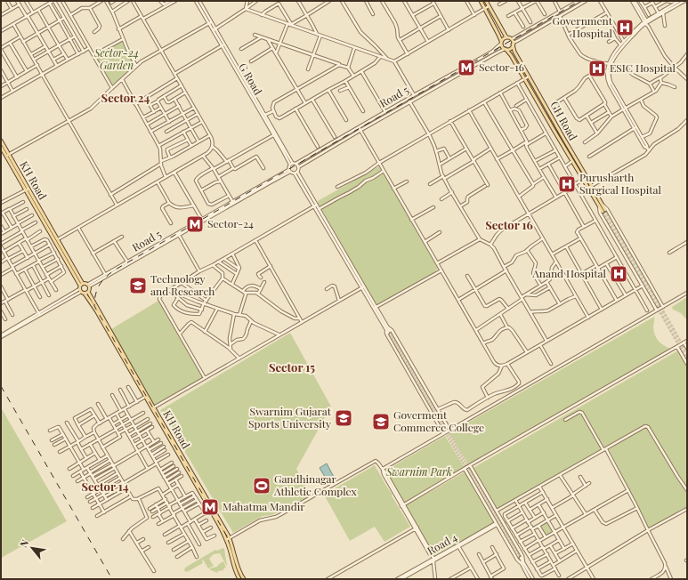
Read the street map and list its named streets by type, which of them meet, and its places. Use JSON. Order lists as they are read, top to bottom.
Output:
{
  "streets": {
    "main road": ["GH Road", "KH Road"],
    "street": ["G Road", "Road 5", "Road 4"]
  },
  "crossings": [
    ["G Road", "Road 5"],
    ["Road 5", "GH Road"]
  ],
  "districts": [
    "Sector 24",
    "Sector 16",
    "Sector 15",
    "Sector 14"
  ],
  "parks": ["Sector-24 Garden", "Swarnim Park"],
  "places": {
    "hospital": [
      "Government Hospital",
      "ESIC Hospital",
      "Purusharth Surgical Hospital",
      "Anand Hospital"
    ],
    "metro station": ["Sector-16", "Sector-24", "Mahatma Mandir"],
    "school or university": ["Technology and Research", "Swarnim Gujarat Sports University", "Goverment Commerce College"],
    "sports": ["Gandhinagar Athletic Complex"]
  },
  "north": "top left"
}
